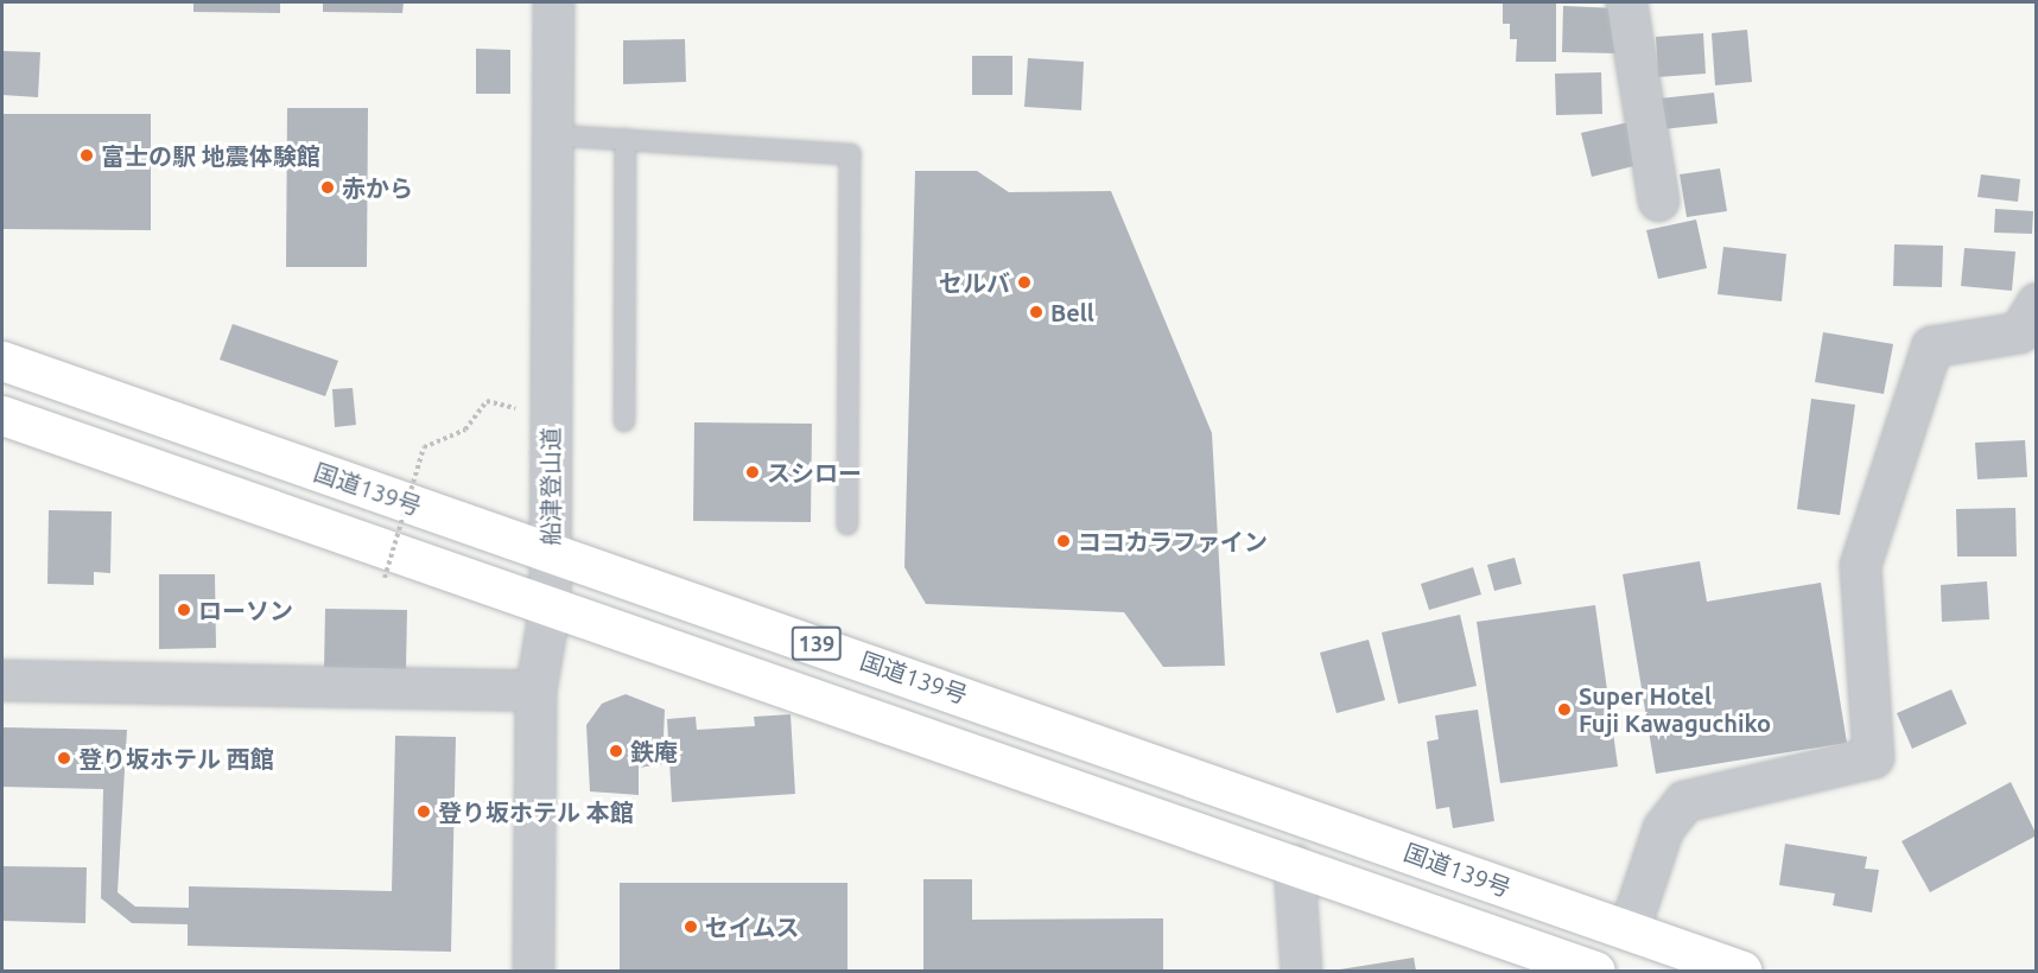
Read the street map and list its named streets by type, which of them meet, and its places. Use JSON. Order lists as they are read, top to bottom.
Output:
{
  "streets": {
    "highway": ["国道139号", "139"],
    "street": ["船津登山道"]
  },
  "crossings": [
    ["船津登山道", "国道139号"],
    ["船津登山道", "139"]
  ],
  "places": [
    "富士の駅 地震体験館",
    "赤から",
    "セルバ",
    "Bell",
    "スシロー",
    "ココカラファイン",
    "ローソン",
    "Super Hotel Fuji Kawaguchiko",
    "鉄庵",
    "登り坂ホテル 西館",
    "登り坂ホテル 本館",
    "セイムス"
  ]
}
